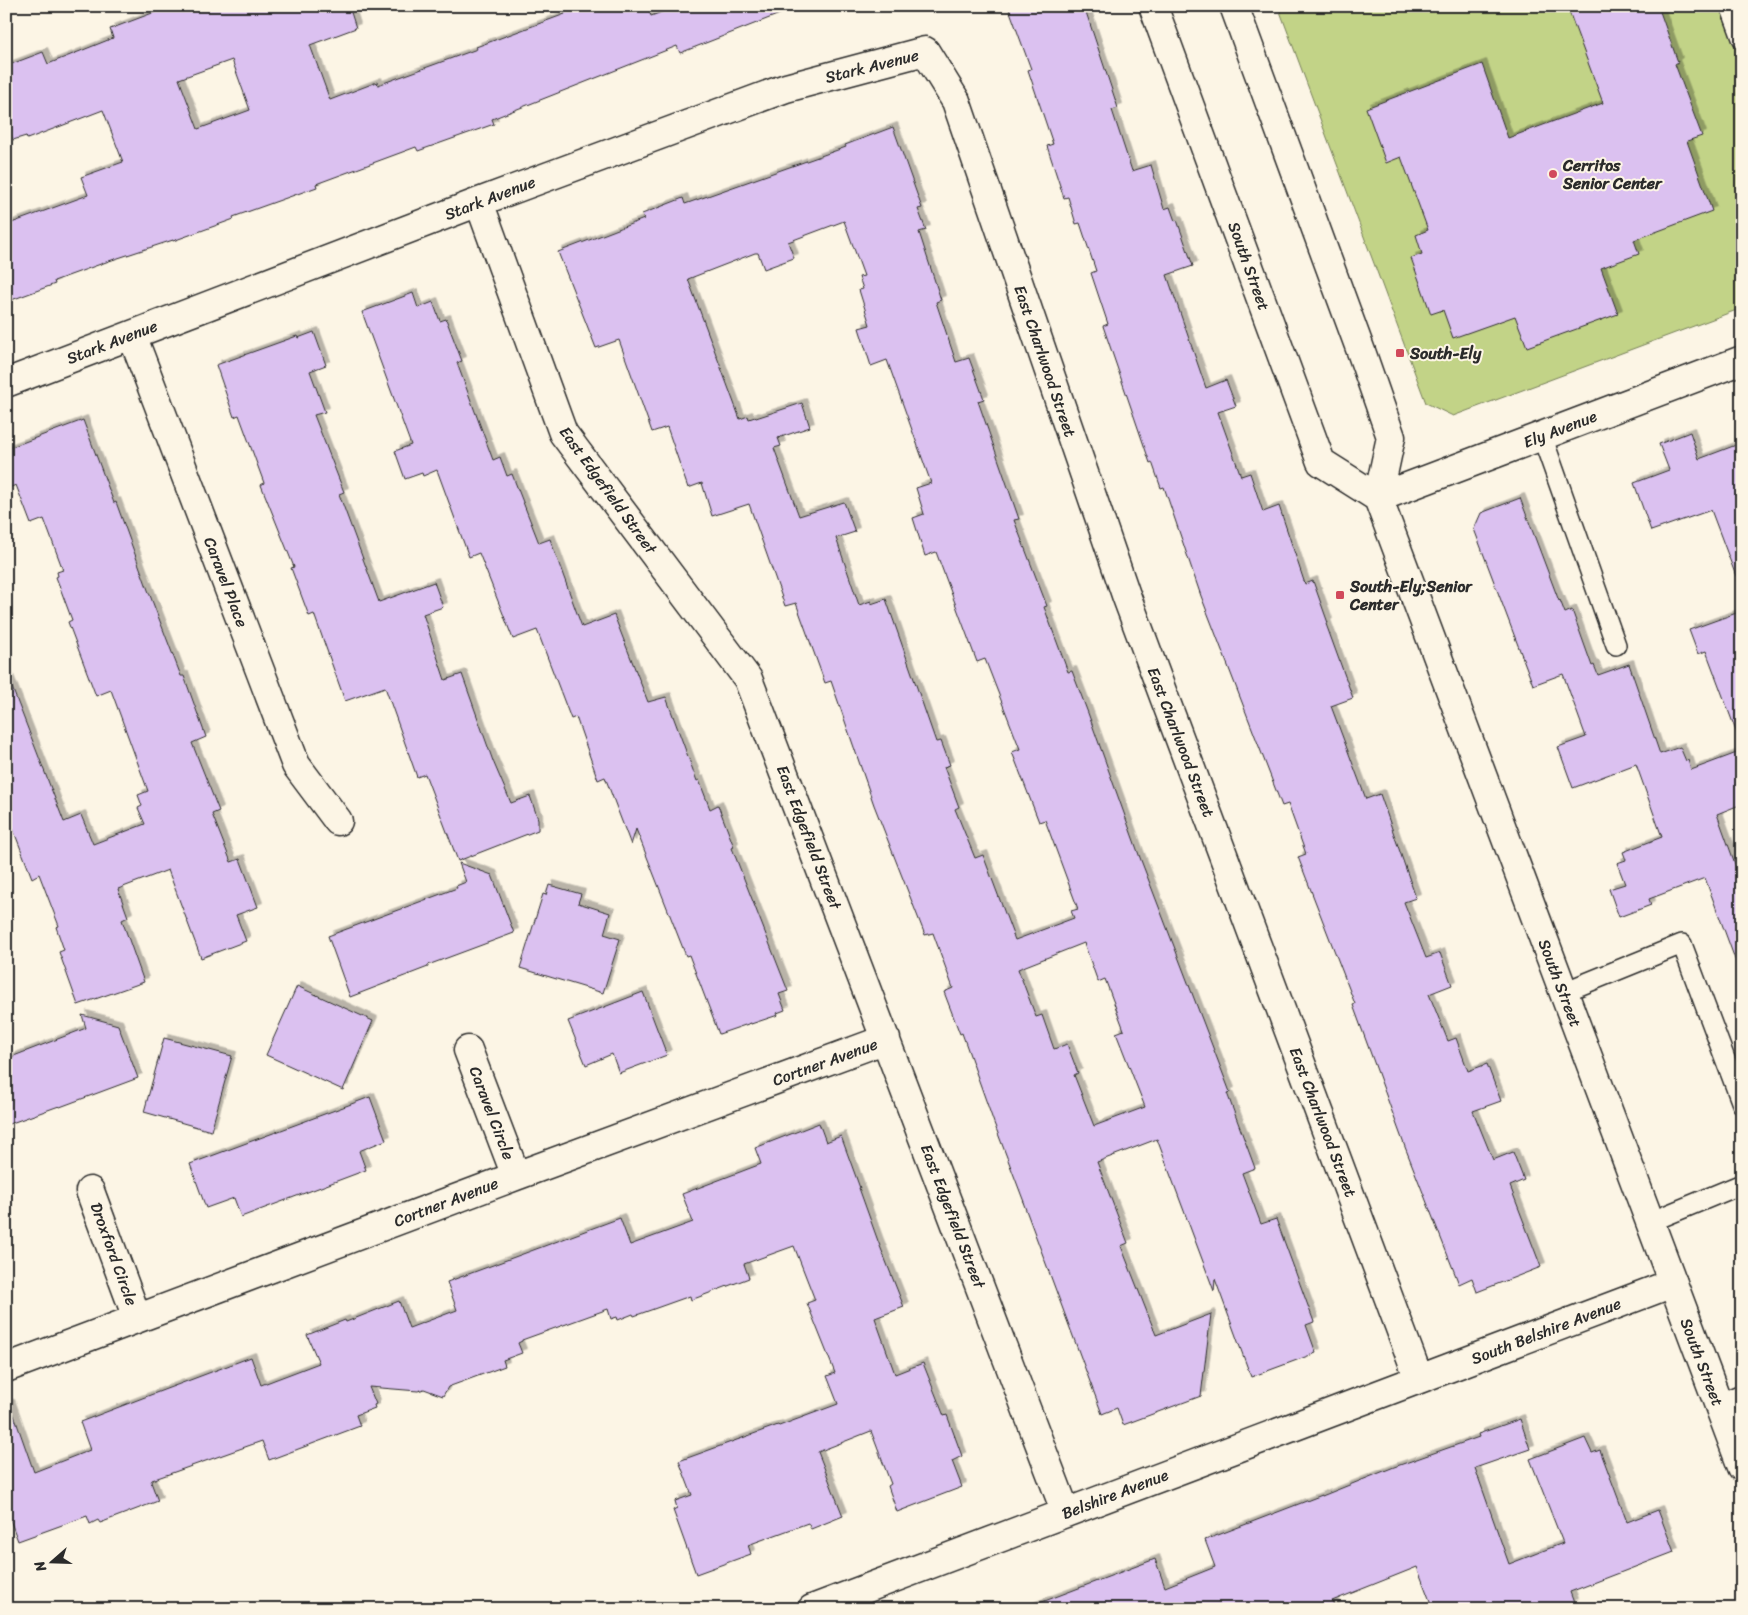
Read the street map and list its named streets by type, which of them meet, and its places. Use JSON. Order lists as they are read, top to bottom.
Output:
{
  "streets": {
    "street": [
      "Stark Avenue",
      "South Street",
      "East Charlwood Street",
      "Ely Avenue",
      "East Edgefield Street",
      "Caravel Place",
      "Cortner Avenue",
      "Caravel Circle",
      "Droxford Circle",
      "South Belshire Avenue",
      "Belshire Avenue"
    ]
  },
  "crossings": [
    ["Stark Avenue", "East Charlwood Street"],
    ["Stark Avenue", "East Edgefield Street"],
    ["Stark Avenue", "Caravel Place"],
    ["South Street", "Ely Avenue"],
    ["South Street", "South Belshire Avenue"],
    ["East Charlwood Street", "South Belshire Avenue"],
    ["East Charlwood Street", "Belshire Avenue"],
    ["East Edgefield Street", "Cortner Avenue"],
    ["East Edgefield Street", "Belshire Avenue"],
    ["Cortner Avenue", "Caravel Circle"],
    ["Cortner Avenue", "Droxford Circle"],
    ["South Belshire Avenue", "Belshire Avenue"]
  ],
  "places": {
    "other": ["Cerritos Senior Center"],
    "transit": ["South-Ely", "South-Ely;Senior Center"]
  },
  "north": "left"
}
